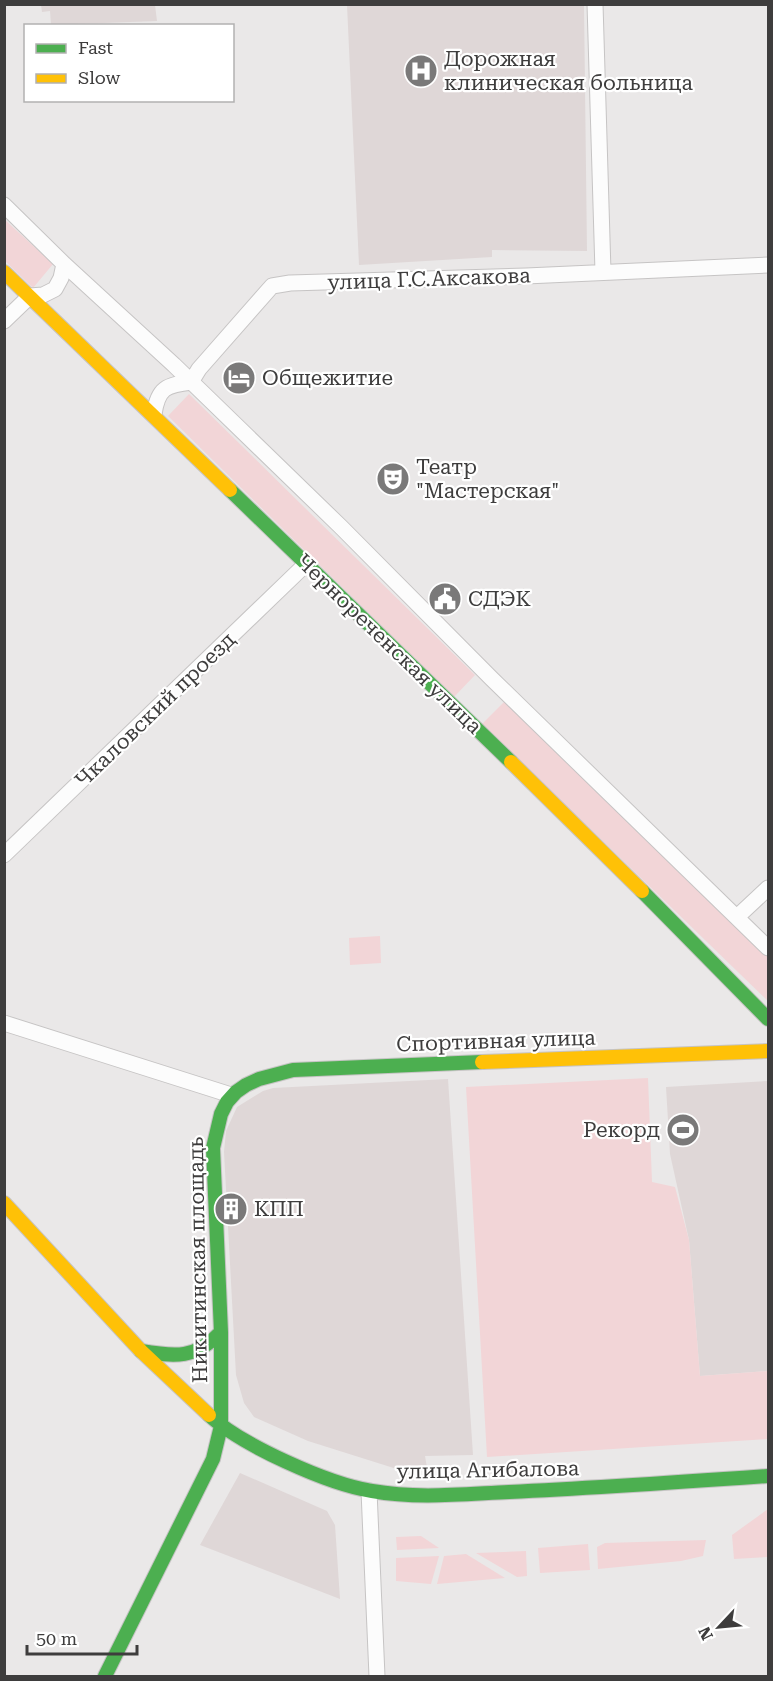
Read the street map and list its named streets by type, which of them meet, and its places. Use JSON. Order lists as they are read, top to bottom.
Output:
{
  "streets": {
    "main road": [
      "Чернореченская улица",
      "Спортивная улица",
      "Никитинская площадь",
      "улица Агибалова"
    ],
    "street": ["улица Г.С.Аксакова", "Чкаловский проезд"]
  },
  "crossings": [
    ["Чернореченская улица", "Чкаловский проезд"],
    ["Спортивная улица", "Никитинская площадь"],
    ["Никитинская площадь", "улица Агибалова"]
  ],
  "places": {
    "hospital": ["Дорожная клиническая больница"],
    "hotel": ["Общежитие"],
    "theatre": ["Театр \"Мастерская\""],
    "public building": ["СДЭК"],
    "sports": ["Рекорд"],
    "building": ["КПП"]
  },
  "legend": ["Fast", "Slow"],
  "scale_bar": "50 m",
  "north": "bottom left"
}
